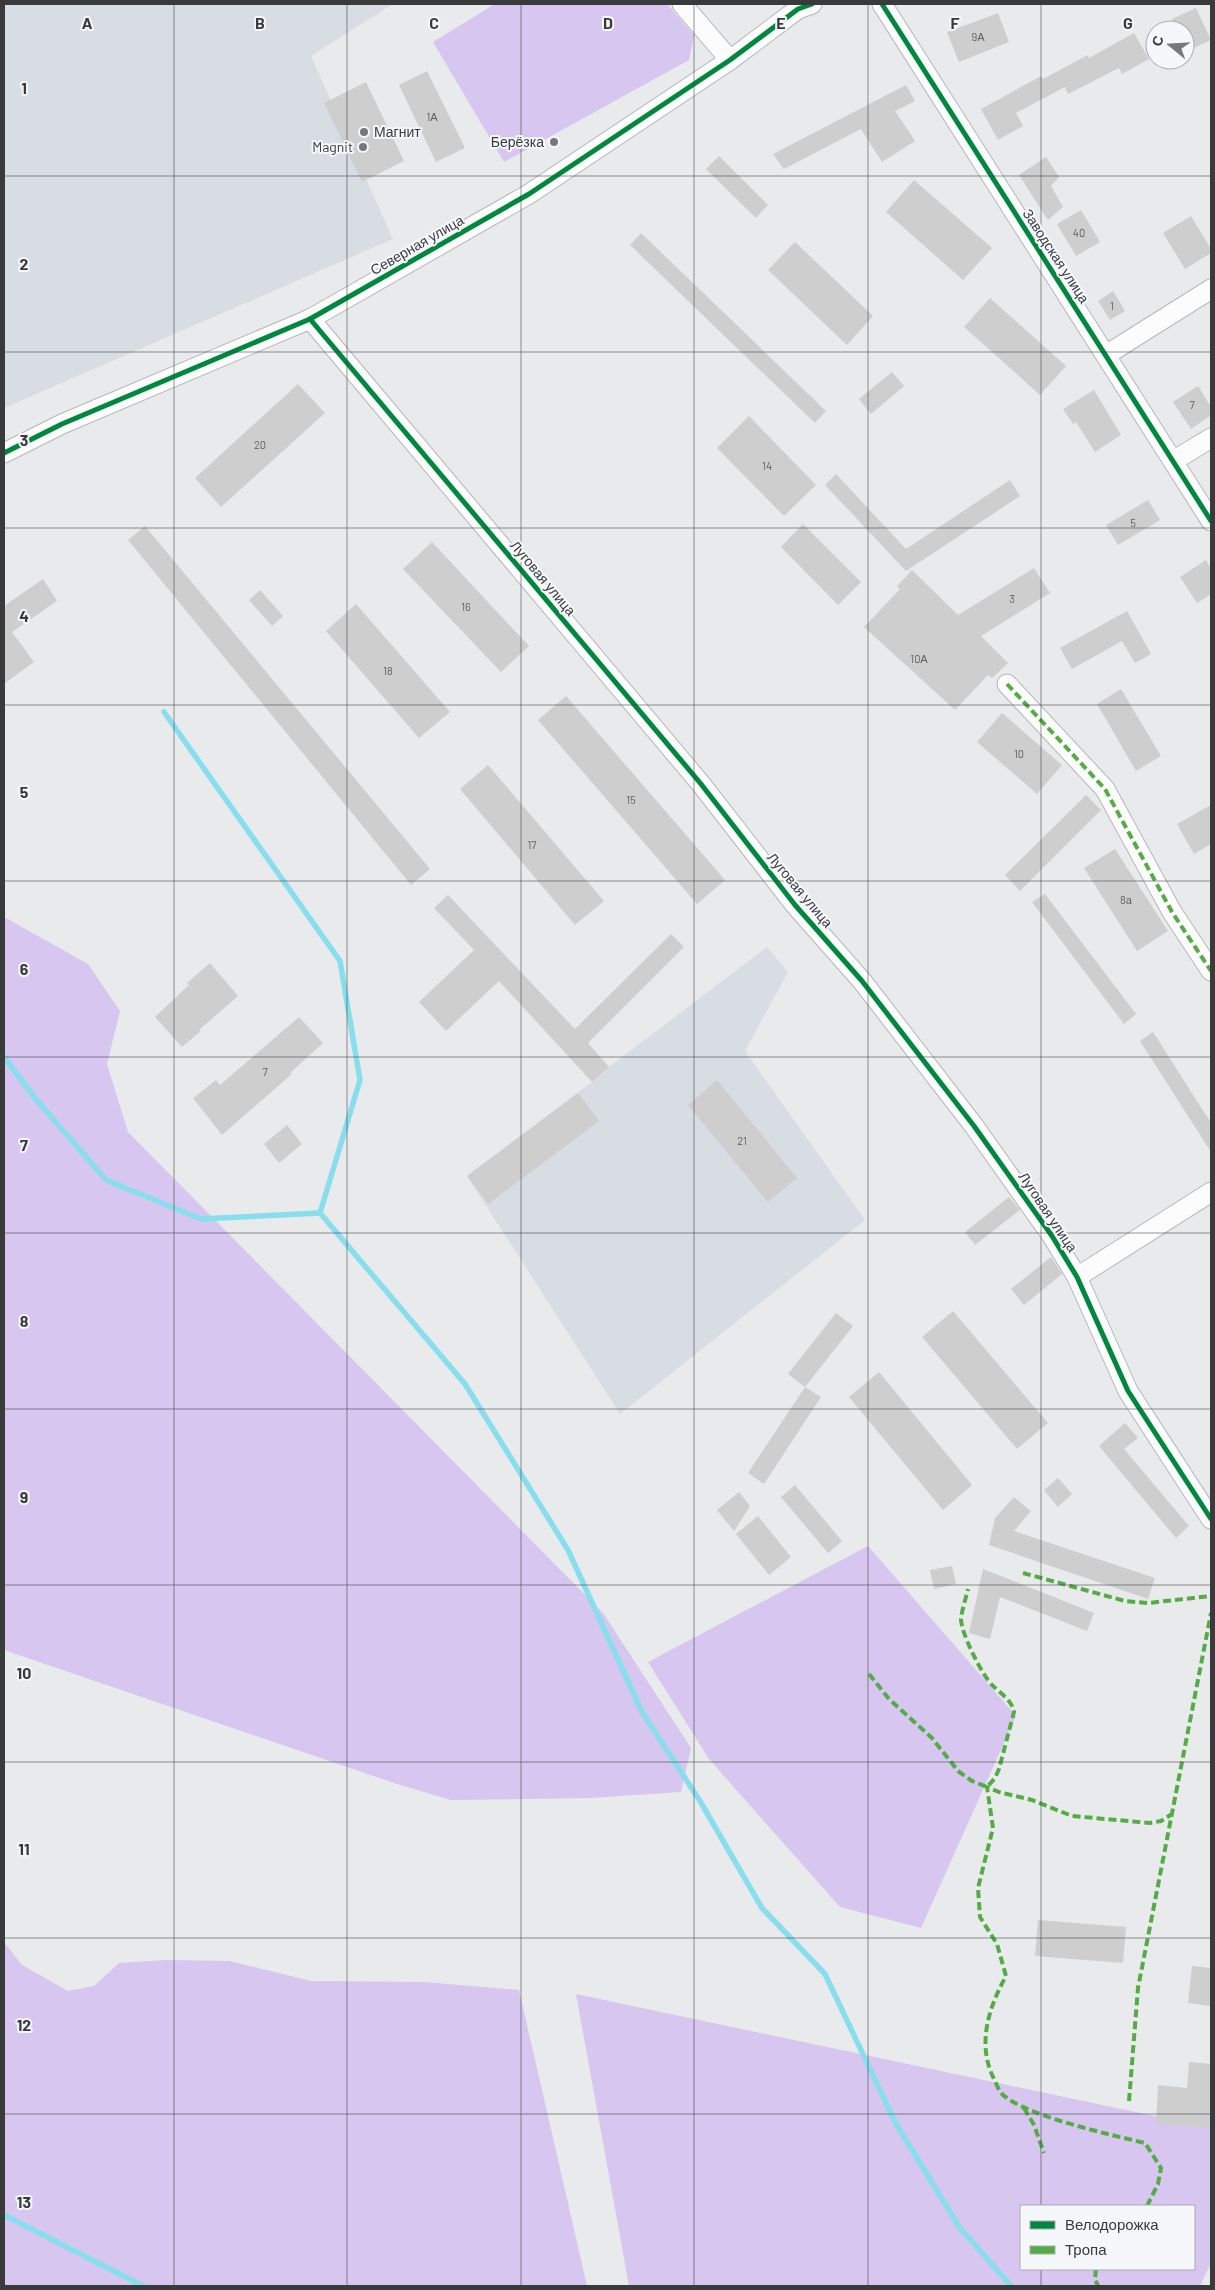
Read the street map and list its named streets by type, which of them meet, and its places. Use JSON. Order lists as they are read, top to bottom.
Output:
{
  "streets": {
    "street": ["Северная улица", "Заводская улица", "Луговая улица"]
  },
  "crossings": [
    ["Северная улица", "Луговая улица"]
  ],
  "places": ["Магнит", "Берёзка", "Magnit"],
  "house_numbers": [
    "9А",
    "1А",
    "40",
    "1",
    "7",
    "20",
    "14",
    "5",
    "3",
    "16",
    "10А",
    "18",
    "10",
    "15",
    "17",
    "8а",
    "7",
    "21"
  ],
  "legend": ["Велодорожка", "Тропа"],
  "north": "left",
  "grid": {
    "columns": [
      "A",
      "B",
      "C",
      "D",
      "E",
      "F",
      "G"
    ],
    "rows": [
      "1",
      "2",
      "3",
      "4",
      "5",
      "6",
      "7",
      "8",
      "9",
      "10",
      "11",
      "12",
      "13"
    ]
  }
}
